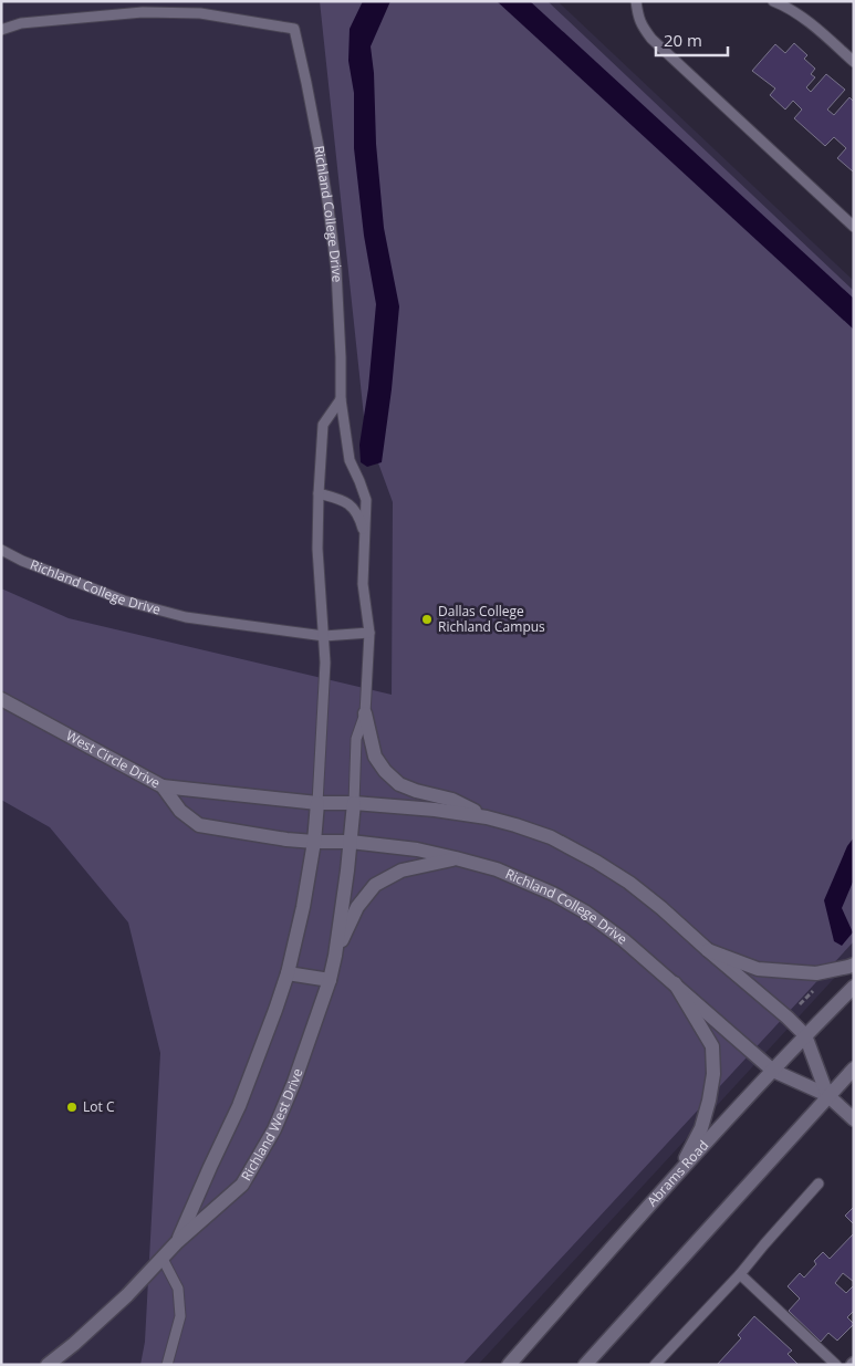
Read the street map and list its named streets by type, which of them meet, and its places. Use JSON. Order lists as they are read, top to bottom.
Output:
{
  "streets": {
    "street": [
      "Richland College Drive",
      "West Circle Drive",
      "Richland West Drive",
      "Abrams Road"
    ]
  },
  "crossings": [
    ["Richland College Drive", "West Circle Drive"],
    ["Richland College Drive", "Richland West Drive"],
    ["Richland College Drive", "Abrams Road"],
    ["West Circle Drive", "Richland West Drive"]
  ],
  "places": ["Dallas College Richland Campus", "Lot C"],
  "scale_bar": "20 m"
}
